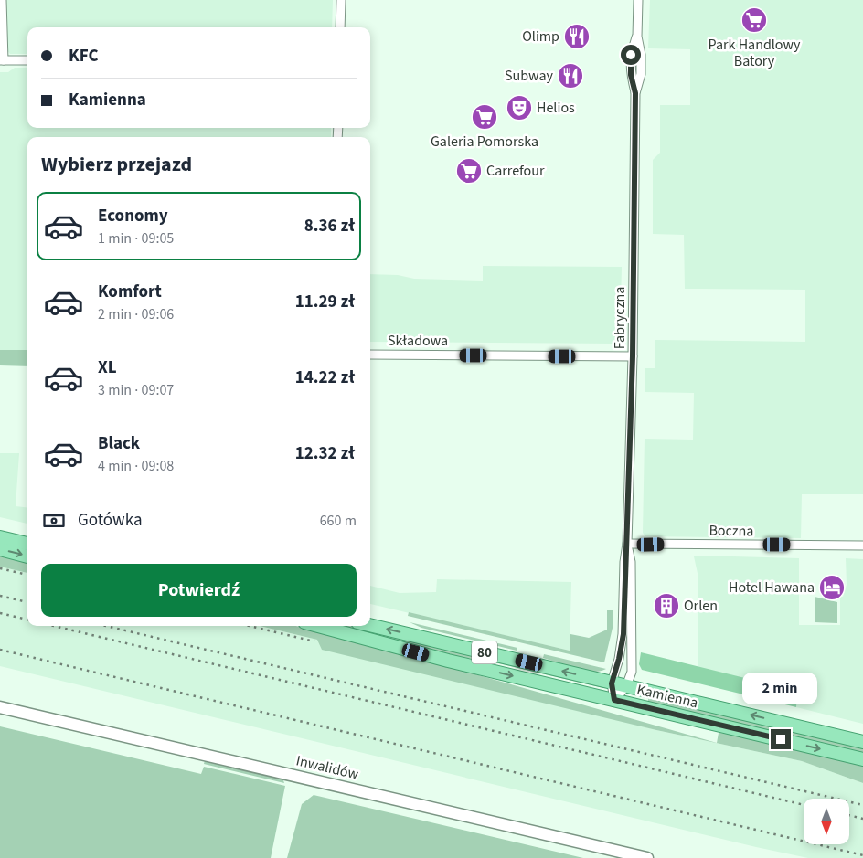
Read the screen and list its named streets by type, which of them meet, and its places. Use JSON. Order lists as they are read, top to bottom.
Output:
{
  "streets": {
    "main road": ["80", "Kamienna"],
    "street": [
      "Fabryczna",
      "Składowa",
      "Boczna",
      "Inwalidów"
    ]
  },
  "crossings": [
    ["Fabryczna", "Składowa"],
    ["Fabryczna", "Boczna"],
    ["Fabryczna", "Kamienna"]
  ],
  "places": {
    "supermarket": ["Park Handlowy Batory", "Galeria Pomorska", "Carrefour"],
    "restaurant": ["Olimp", "Subway"],
    "theatre": ["Helios"],
    "hotel": ["Hotel Hawana"],
    "building": ["Orlen"]
  },
  "north": "bottom",
  "page": {
    "banner": ["KFC", "Kamienna"],
    "heading": "Wybierz przejazd",
    "list": [
      {
        "name": "Economy",
        "note": "1 min · 09:05",
        "value": "8.36 zł"
      },
      {
        "name": "Komfort",
        "note": "2 min · 09:06",
        "value": "11.29 zł"
      },
      {
        "name": "XL",
        "note": "3 min · 09:07",
        "value": "14.22 zł"
      },
      {
        "name": "Black",
        "note": "4 min · 09:08",
        "value": "12.32 zł"
      }
    ],
    "pay": ["Gotówka", "660 m"],
    "buttons": "Potwierdź",
    "bubble": "2 min"
  }
}
